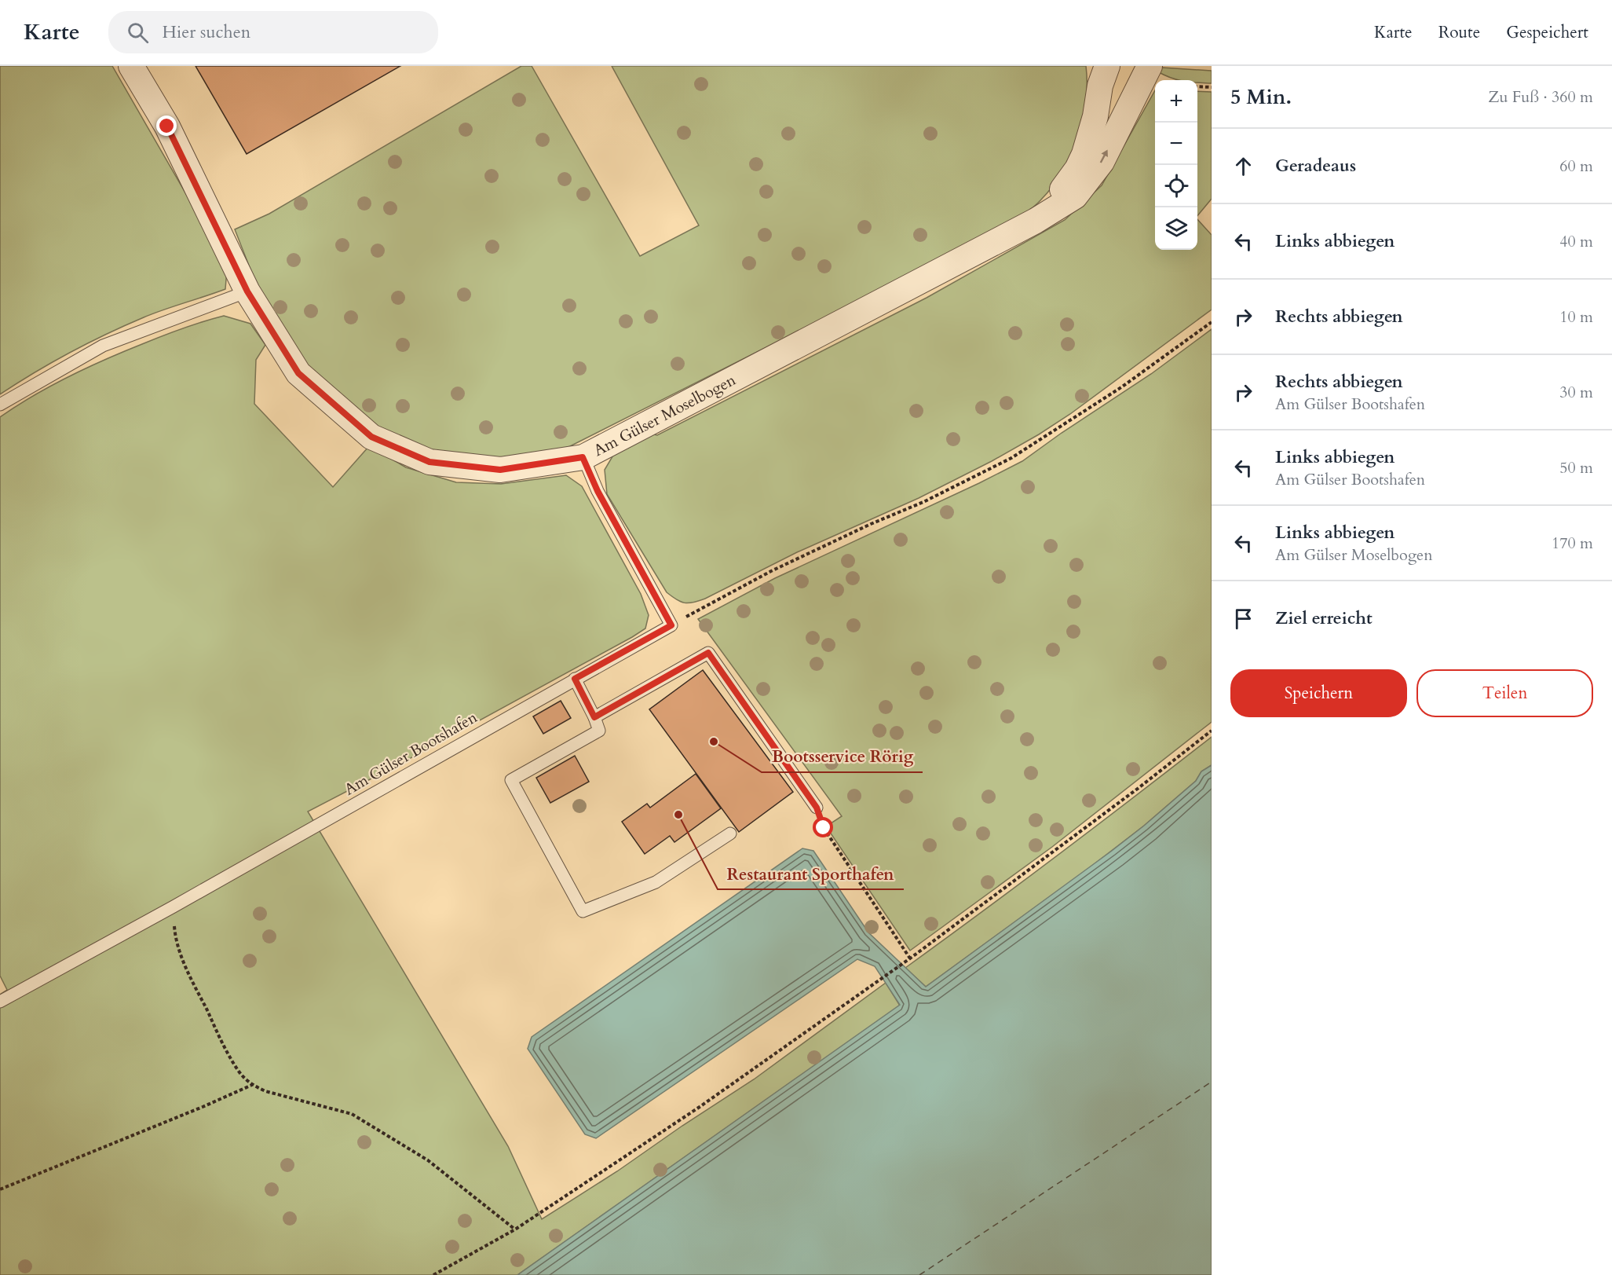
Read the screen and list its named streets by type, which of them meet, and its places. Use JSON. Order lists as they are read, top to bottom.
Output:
{
  "streets": {
    "street": ["Am Gülser Moselbogen"],
    "lane": ["Am Gülser Bootshafen"]
  },
  "places": ["Bootsservice Rörig", "Restaurant Sporthafen"],
  "page": {
    "header": "Karte",
    "search": "Hier suchen",
    "nav": ["Karte", "Route", "Gespeichert"],
    "heading": ["5 Min.", "Zu Fuß · 360 m"],
    "map_buttons": ["+", "−"],
    "list": [
      ["Geradeaus", "60 m"],
      ["Links abbiegen", "40 m"],
      ["Rechts abbiegen", "10 m"],
      ["Rechts abbiegen", "Am Gülser Bootshafen", "30 m"],
      ["Links abbiegen", "Am Gülser Bootshafen", "50 m"],
      ["Links abbiegen", "Am Gülser Moselbogen", "170 m"],
      "Ziel erreicht"
    ],
    "buttons": ["Speichern", "Teilen"]
  }
}
